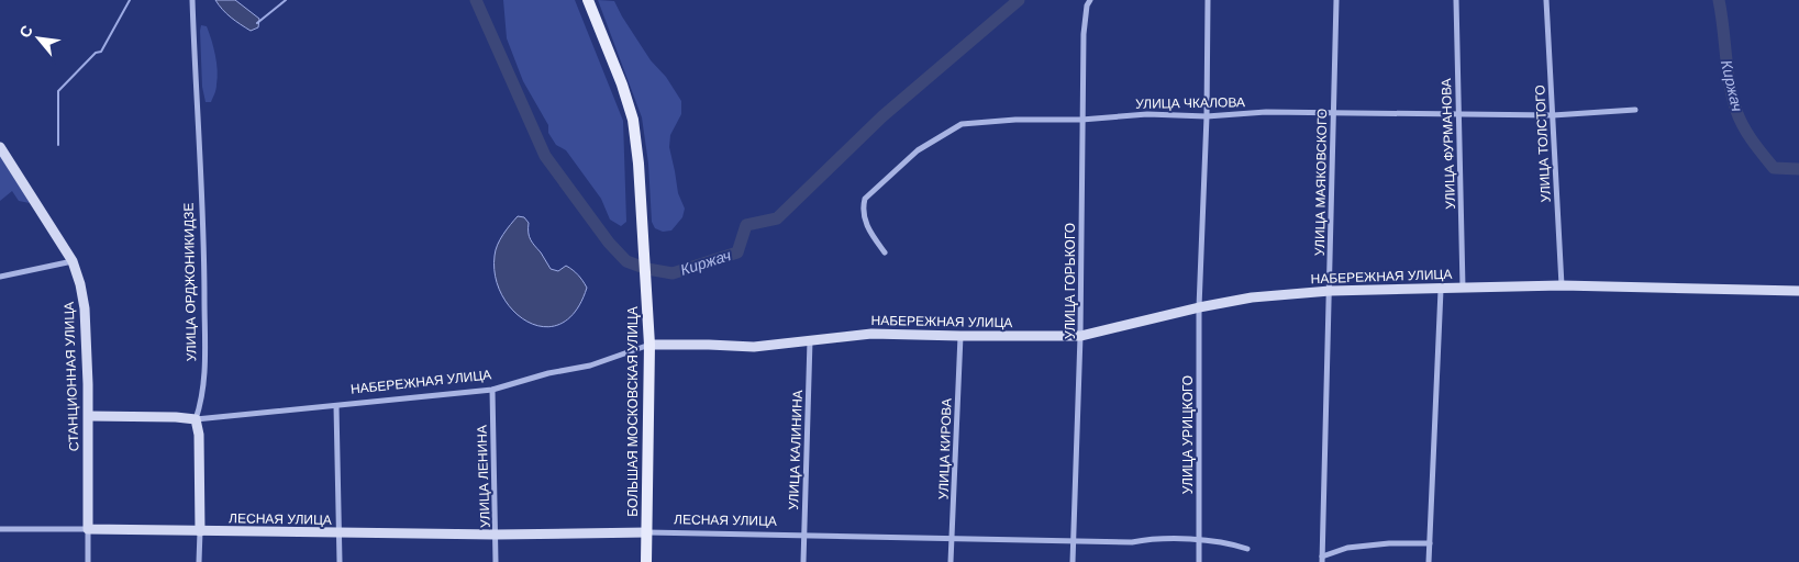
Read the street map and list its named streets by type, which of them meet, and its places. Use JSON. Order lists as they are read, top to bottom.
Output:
{
  "streets": {
    "main road": [
      "НАБЕРЕЖНАЯ УЛИЦА",
      "УЛИЦА ОРДЖОНИКИДЗЕ",
      "СТАНЦИОННАЯ УЛИЦА",
      "БОЛЬШАЯ МОСКОВСКАЯ УЛИЦА",
      "ЛЕСНАЯ УЛИЦА"
    ],
    "street": [
      "УЛИЦА ЧКАЛОВА",
      "УЛИЦА ФУРМАНОВА",
      "УЛИЦА ТОЛСТОГО",
      "УЛИЦА МАЯКОВСКОГО",
      "УЛИЦА ГОРЬКОГО",
      "УЛИЦА УРИЦКОГО",
      "УЛИЦА КИРОВА",
      "УЛИЦА КАЛИНИНА",
      "УЛИЦА ЛЕНИНА"
    ]
  },
  "crossings": [
    ["УЛИЦА ЧКАЛОВА", "УЛИЦА ФУРМАНОВА"],
    ["УЛИЦА ЧКАЛОВА", "УЛИЦА ТОЛСТОГО"],
    ["УЛИЦА ЧКАЛОВА", "УЛИЦА МАЯКОВСКОГО"],
    ["УЛИЦА ЧКАЛОВА", "УЛИЦА ГОРЬКОГО"],
    ["УЛИЦА ЧКАЛОВА", "УЛИЦА УРИЦКОГО"],
    ["УЛИЦА ФУРМАНОВА", "НАБЕРЕЖНАЯ УЛИЦА"],
    ["УЛИЦА ТОЛСТОГО", "НАБЕРЕЖНАЯ УЛИЦА"],
    ["УЛИЦА МАЯКОВСКОГО", "НАБЕРЕЖНАЯ УЛИЦА"],
    ["НАБЕРЕЖНАЯ УЛИЦА", "УЛИЦА ГОРЬКОГО"],
    ["НАБЕРЕЖНАЯ УЛИЦА", "УЛИЦА ОРДЖОНИКИДЗЕ"],
    ["НАБЕРЕЖНАЯ УЛИЦА", "СТАНЦИОННАЯ УЛИЦА"],
    ["НАБЕРЕЖНАЯ УЛИЦА", "БОЛЬШАЯ МОСКОВСКАЯ УЛИЦА"],
    ["НАБЕРЕЖНАЯ УЛИЦА", "УЛИЦА УРИЦКОГО"],
    ["НАБЕРЕЖНАЯ УЛИЦА", "УЛИЦА КИРОВА"],
    ["НАБЕРЕЖНАЯ УЛИЦА", "УЛИЦА КАЛИНИНА"],
    ["НАБЕРЕЖНАЯ УЛИЦА", "УЛИЦА ЛЕНИНА"],
    ["УЛИЦА ГОРЬКОГО", "ЛЕСНАЯ УЛИЦА"],
    ["УЛИЦА ОРДЖОНИКИДЗЕ", "ЛЕСНАЯ УЛИЦА"],
    ["СТАНЦИОННАЯ УЛИЦА", "ЛЕСНАЯ УЛИЦА"],
    ["БОЛЬШАЯ МОСКОВСКАЯ УЛИЦА", "ЛЕСНАЯ УЛИЦА"],
    ["УЛИЦА УРИЦКОГО", "ЛЕСНАЯ УЛИЦА"],
    ["УЛИЦА КИРОВА", "ЛЕСНАЯ УЛИЦА"],
    ["УЛИЦА КАЛИНИНА", "ЛЕСНАЯ УЛИЦА"],
    ["УЛИЦА ЛЕНИНА", "ЛЕСНАЯ УЛИЦА"]
  ],
  "water": ["Киржач"],
  "north": "top left"
}
